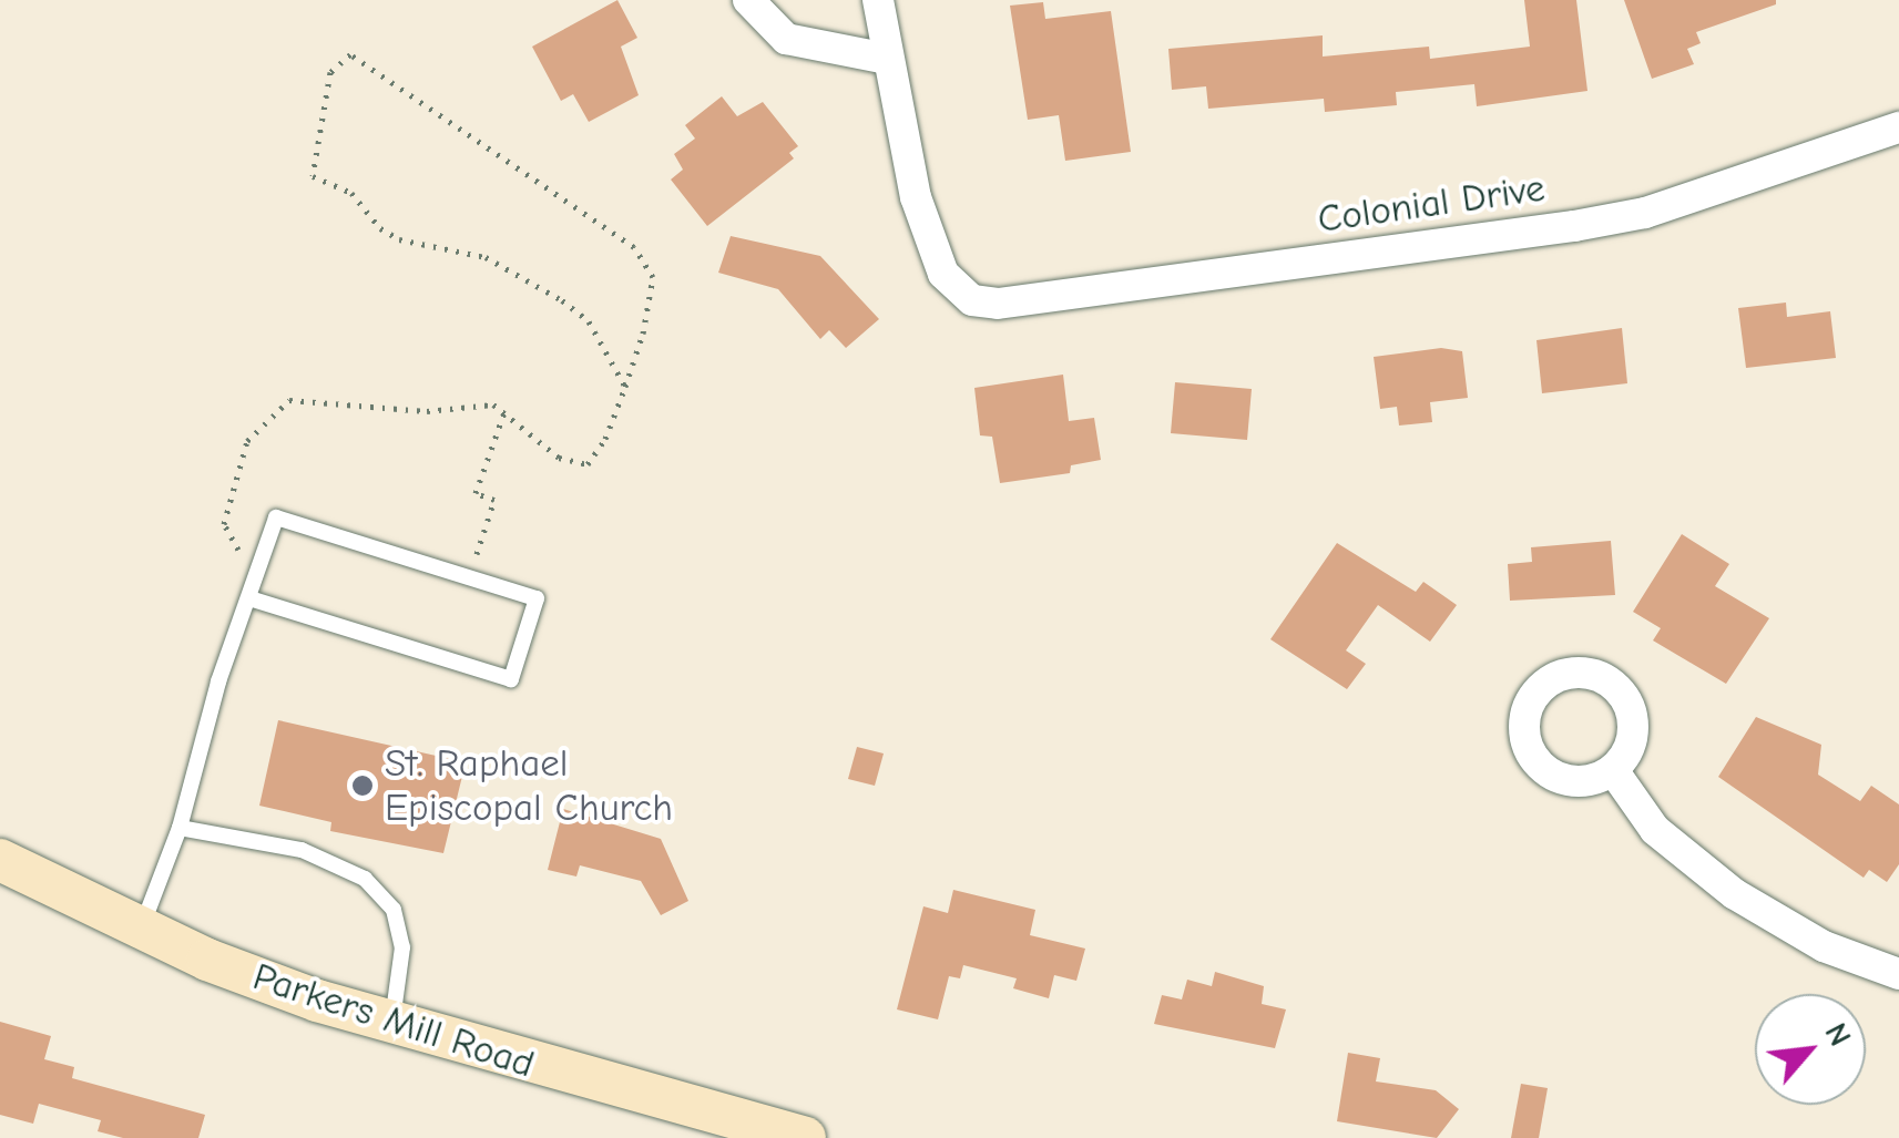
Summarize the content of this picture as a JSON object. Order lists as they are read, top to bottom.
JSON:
{
  "streets": {
    "main road": ["Parkers Mill Road"],
    "street": ["Colonial Drive"]
  },
  "places": ["St. Raphael Episcopal Church"],
  "north": "top right"
}
